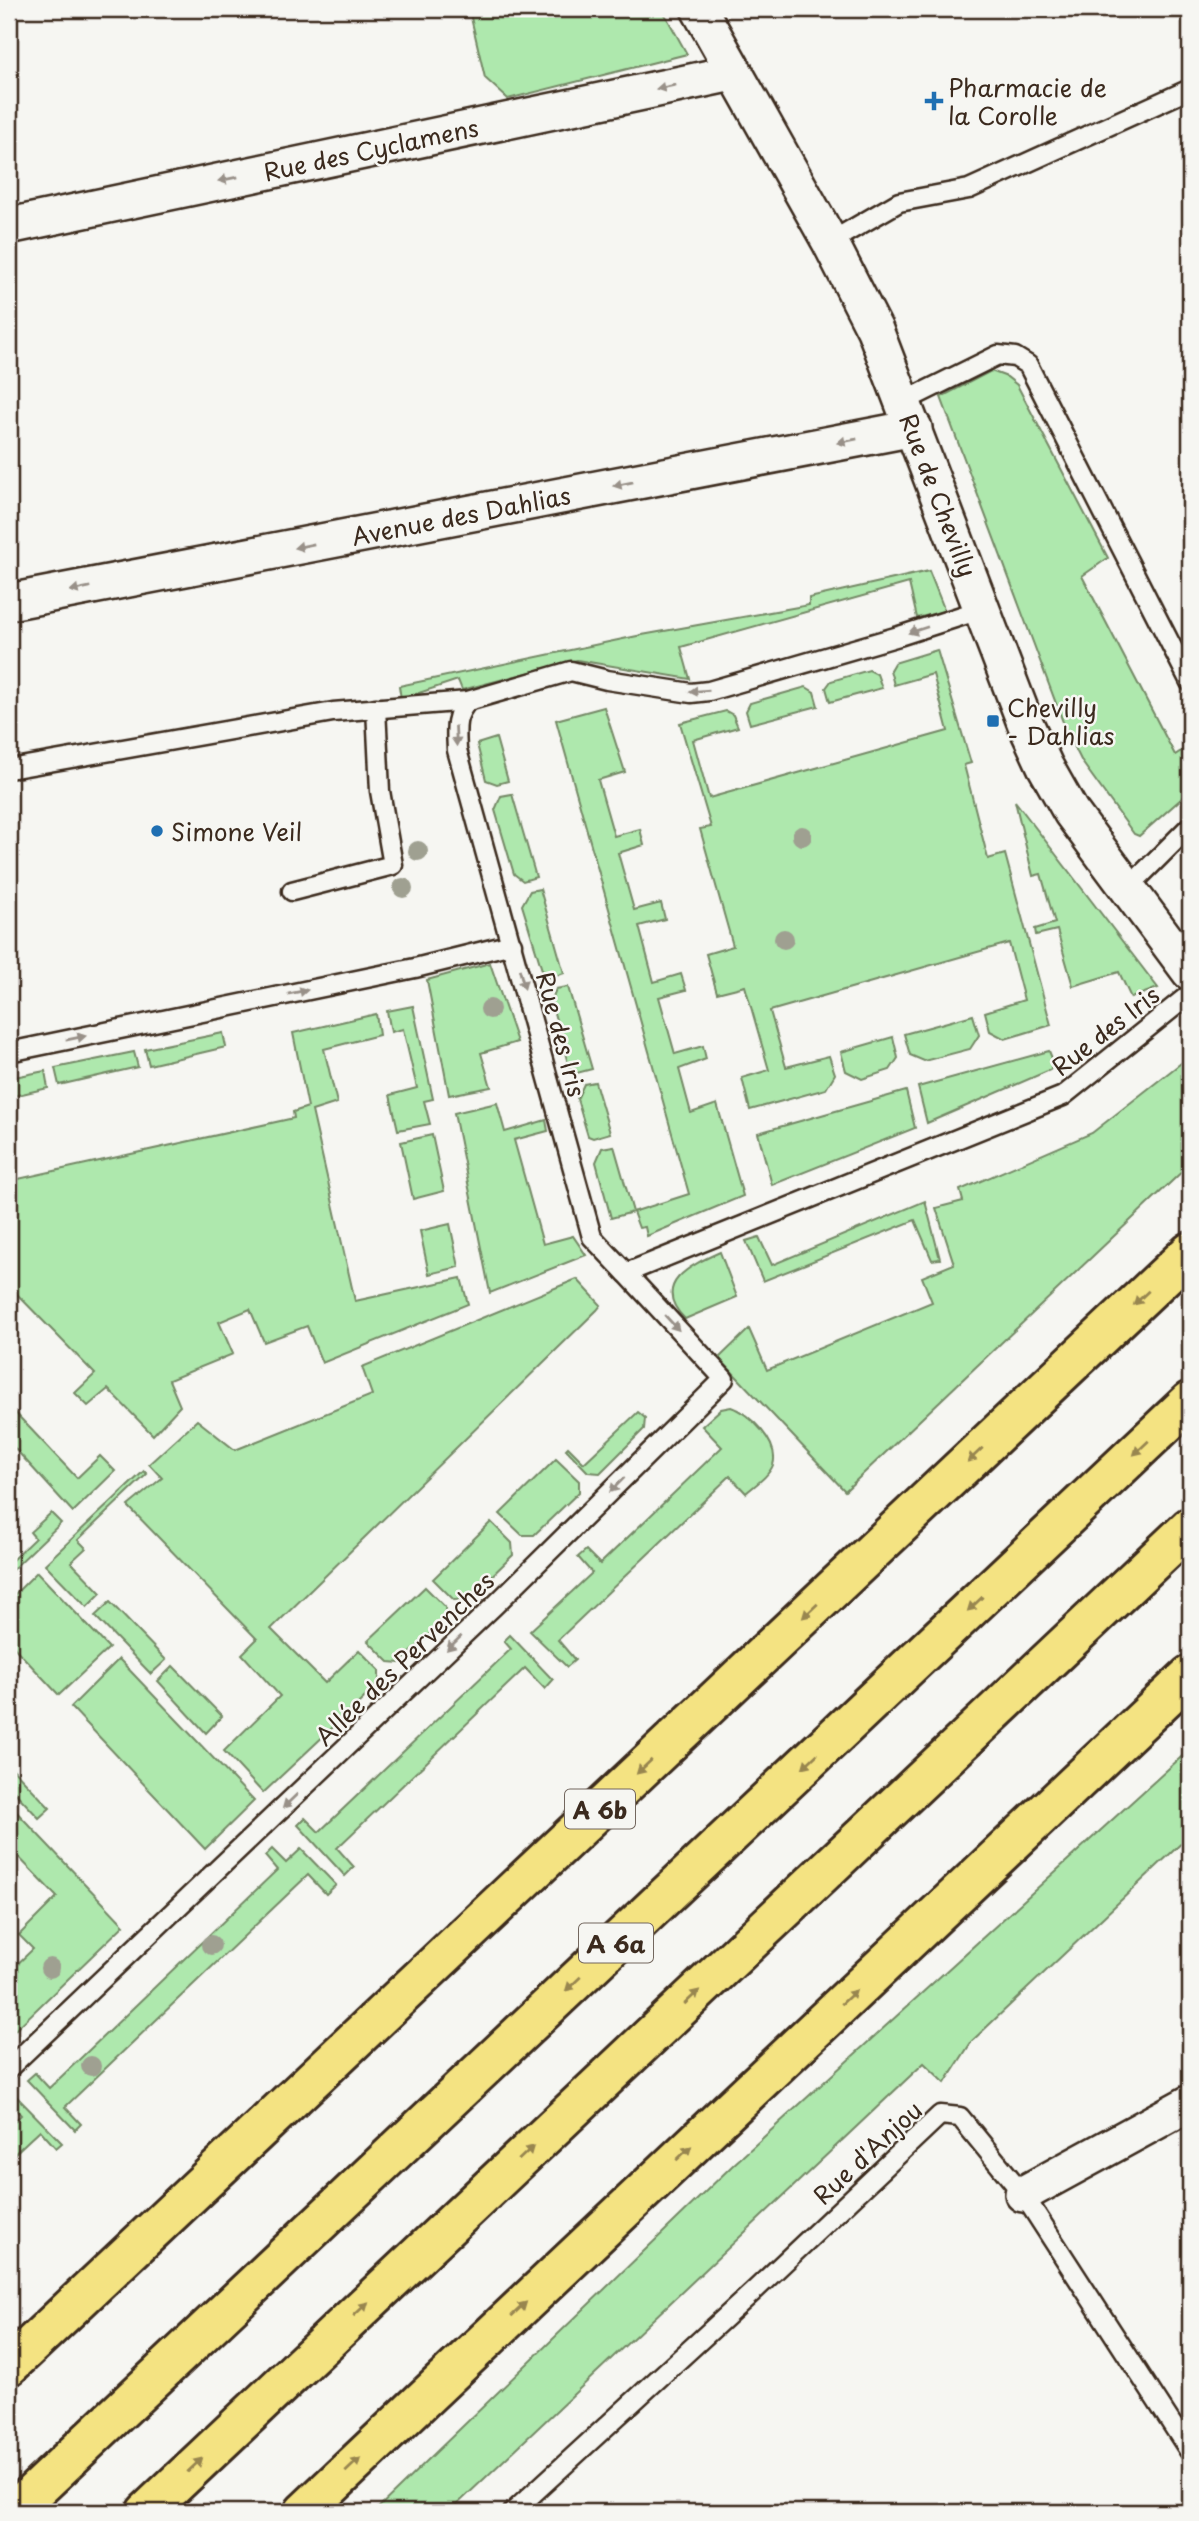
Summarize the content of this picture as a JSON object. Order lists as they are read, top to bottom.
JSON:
{
  "streets": {
    "highway": ["A 6b", "A 6a"],
    "street": ["Rue des Cyclamens", "Rue de Chevilly", "Avenue des Dahlias"],
    "lane": ["Rue des Iris", "Allée des Pervenches", "Rue d'Anjou"]
  },
  "crossings": [
    ["Rue des Cyclamens", "Rue de Chevilly"],
    ["Rue de Chevilly", "Avenue des Dahlias"],
    ["Rue des Iris", "Allée des Pervenches"]
  ],
  "one_way": [
    "Rue des Cyclamens",
    "Avenue des Dahlias",
    "Rue des Iris",
    "Allée des Pervenches"
  ],
  "places": {
    "health": ["Pharmacie de la Corolle"],
    "transit": ["Chevilly - Dahlias"],
    "other": ["Simone Veil"]
  }
}
